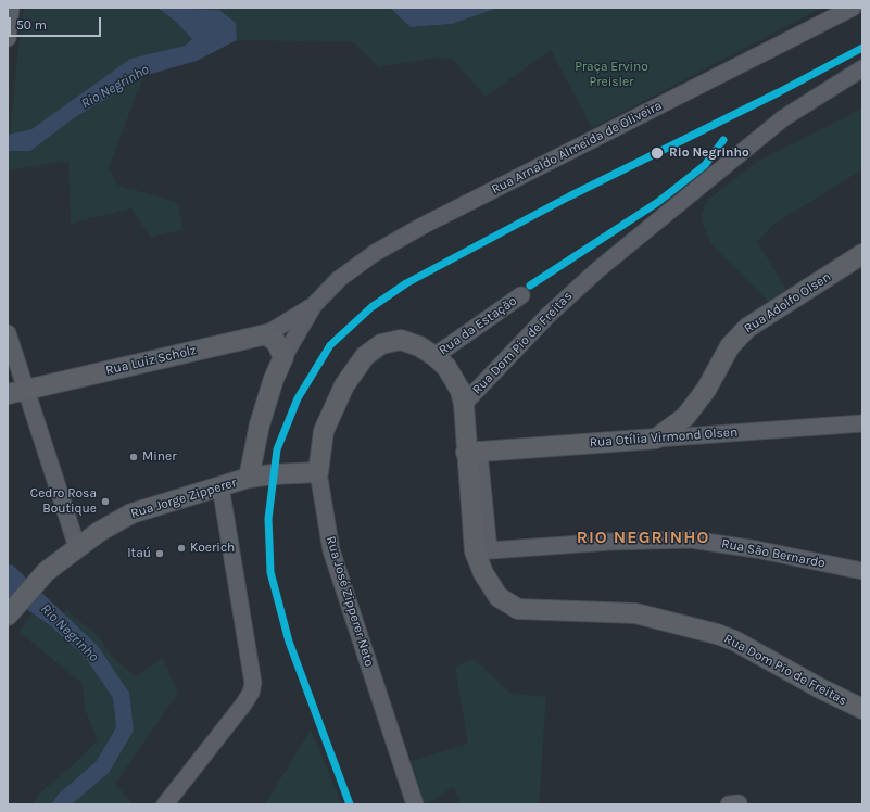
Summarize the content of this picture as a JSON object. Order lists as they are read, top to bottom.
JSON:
{
  "streets": {
    "main road": [
      "Rua Arnaldo Almeida de Oliveira",
      "Rua Adolfo Olsen",
      "Rua Dom Pio de Freitas",
      "Rua Luiz Scholz",
      "Rua Otília Virmond Olsen",
      "Rua Jorge Zipperer",
      "Rua José Zipperer Neto"
    ],
    "street": ["Rua da Estação", "Rua São Bernardo"]
  },
  "crossings": [
    ["Rua Arnaldo Almeida de Oliveira", "Rua Luiz Scholz"],
    ["Rua Arnaldo Almeida de Oliveira", "Rua Jorge Zipperer"],
    ["Rua Adolfo Olsen", "Rua Otília Virmond Olsen"],
    ["Rua da Estação", "Rua José Zipperer Neto"],
    ["Rua Dom Pio de Freitas", "Rua Otília Virmond Olsen"],
    ["Rua Dom Pio de Freitas", "Rua São Bernardo"],
    ["Rua Dom Pio de Freitas", "Rua José Zipperer Neto"],
    ["Rua Jorge Zipperer", "Rua José Zipperer Neto"]
  ],
  "districts": ["RIO NEGRINHO"],
  "water": ["Rio Negrinho"],
  "parks": ["Praça Ervino Preisler"],
  "places": [
    "Rio Negrinho",
    "Miner",
    "Cedro Rosa Boutique",
    "Koerich",
    "Itaú"
  ],
  "scale_bar": "50 m"
}
